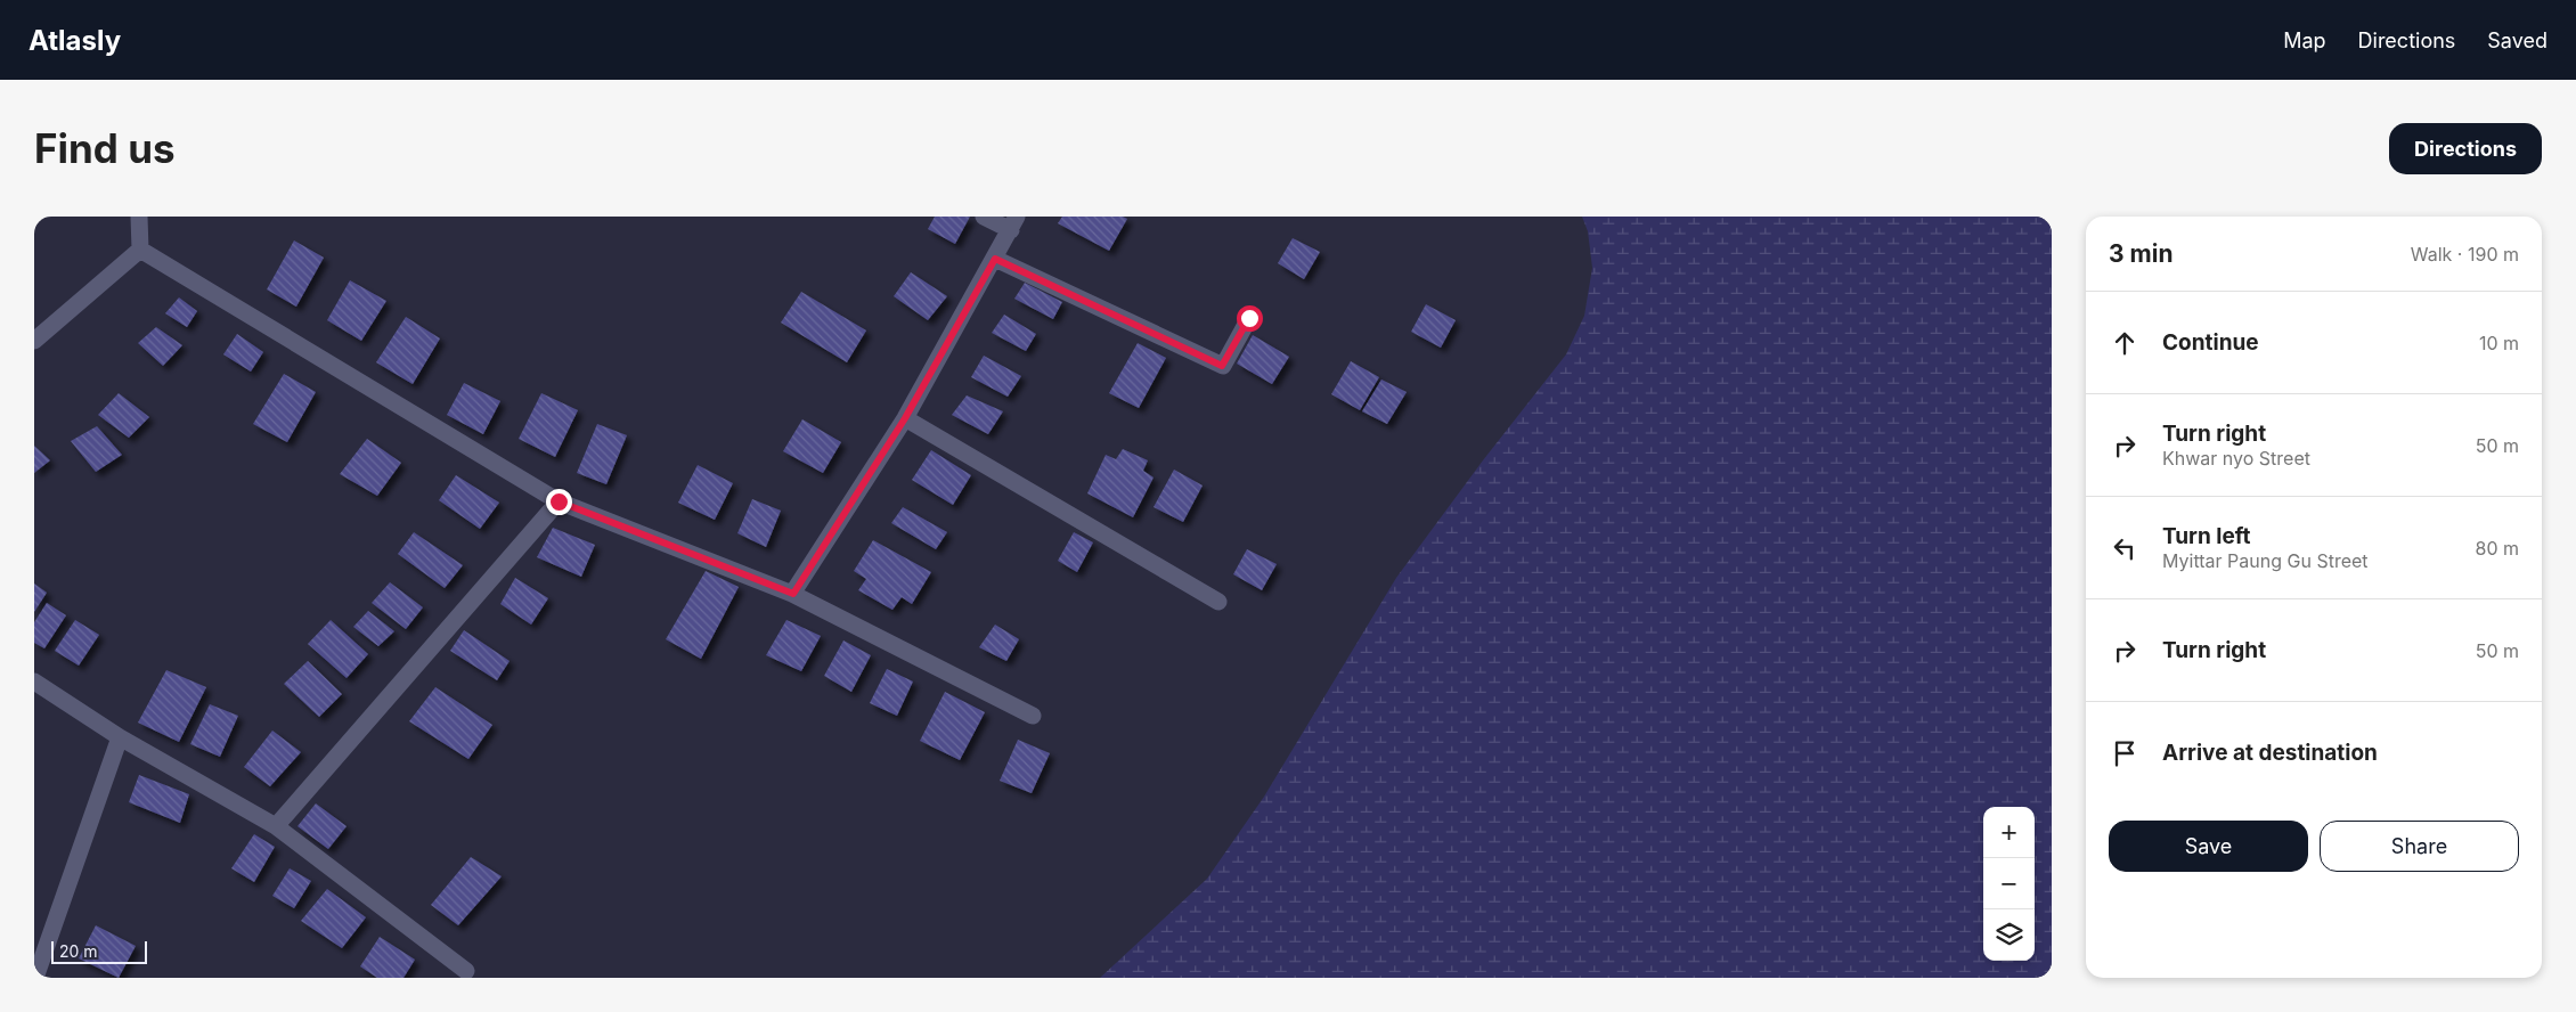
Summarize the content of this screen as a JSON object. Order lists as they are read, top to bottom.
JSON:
{
  "scale_bar": "20 m",
  "page": {
    "header": "Atlasly",
    "nav": ["Map", "Directions", "Saved"],
    "buttons": [
      "Directions",
      ["Save", "Share"]
    ],
    "title": "Find us",
    "heading": ["3 min", "Walk · 190 m"],
    "list": [
      ["Continue", "10 m"],
      ["Turn right", "Khwar nyo Street", "50 m"],
      ["Turn left", "Myittar Paung Gu Street", "80 m"],
      ["Turn right", "50 m"],
      "Arrive at destination"
    ],
    "map_buttons": ["+", "−"],
    "scale": "20 m"
  }
}
